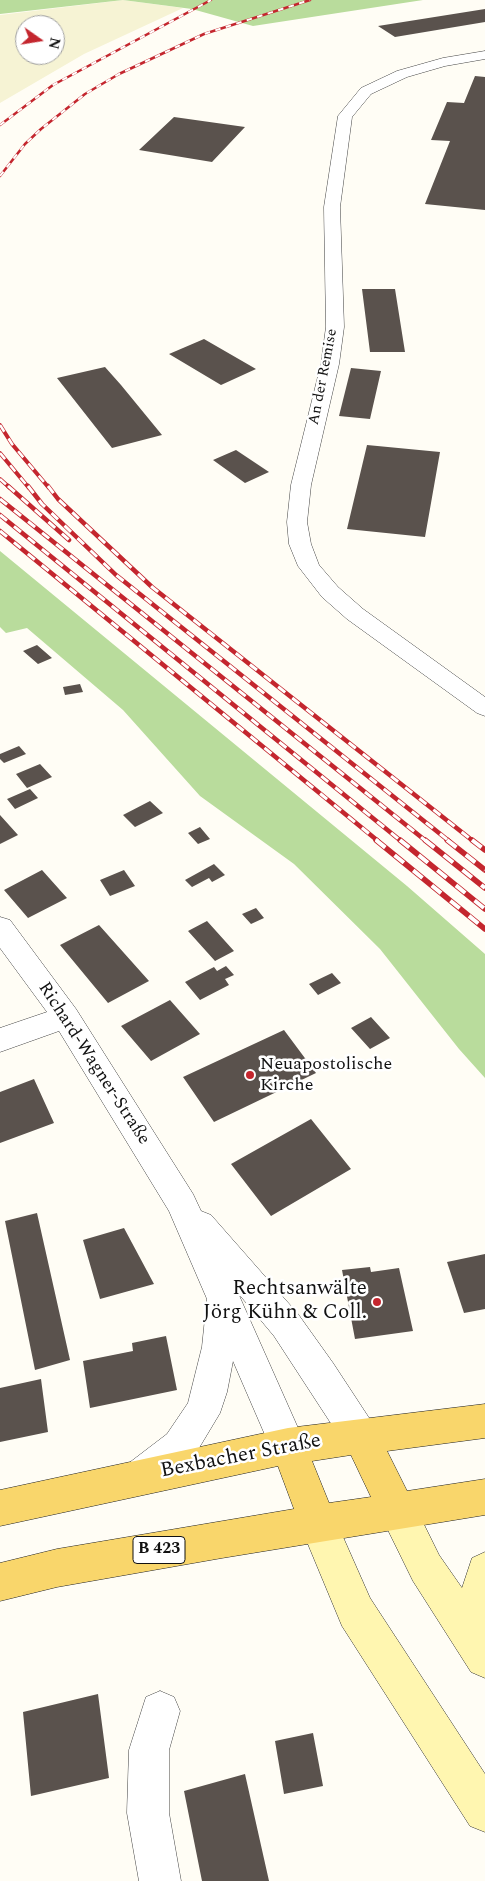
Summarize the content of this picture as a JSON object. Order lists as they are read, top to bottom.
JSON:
{
  "streets": {
    "main road": ["Bexbacher Straße", "B 423"],
    "street": ["An der Remise", "Richard-Wagner-Straße"]
  },
  "crossings": [
    ["Richard-Wagner-Straße", "Bexbacher Straße"]
  ],
  "places": ["Neuapostolische Kirche", "Rechtsanwälte Jörg Kühn & Coll."],
  "north": "right"
}
